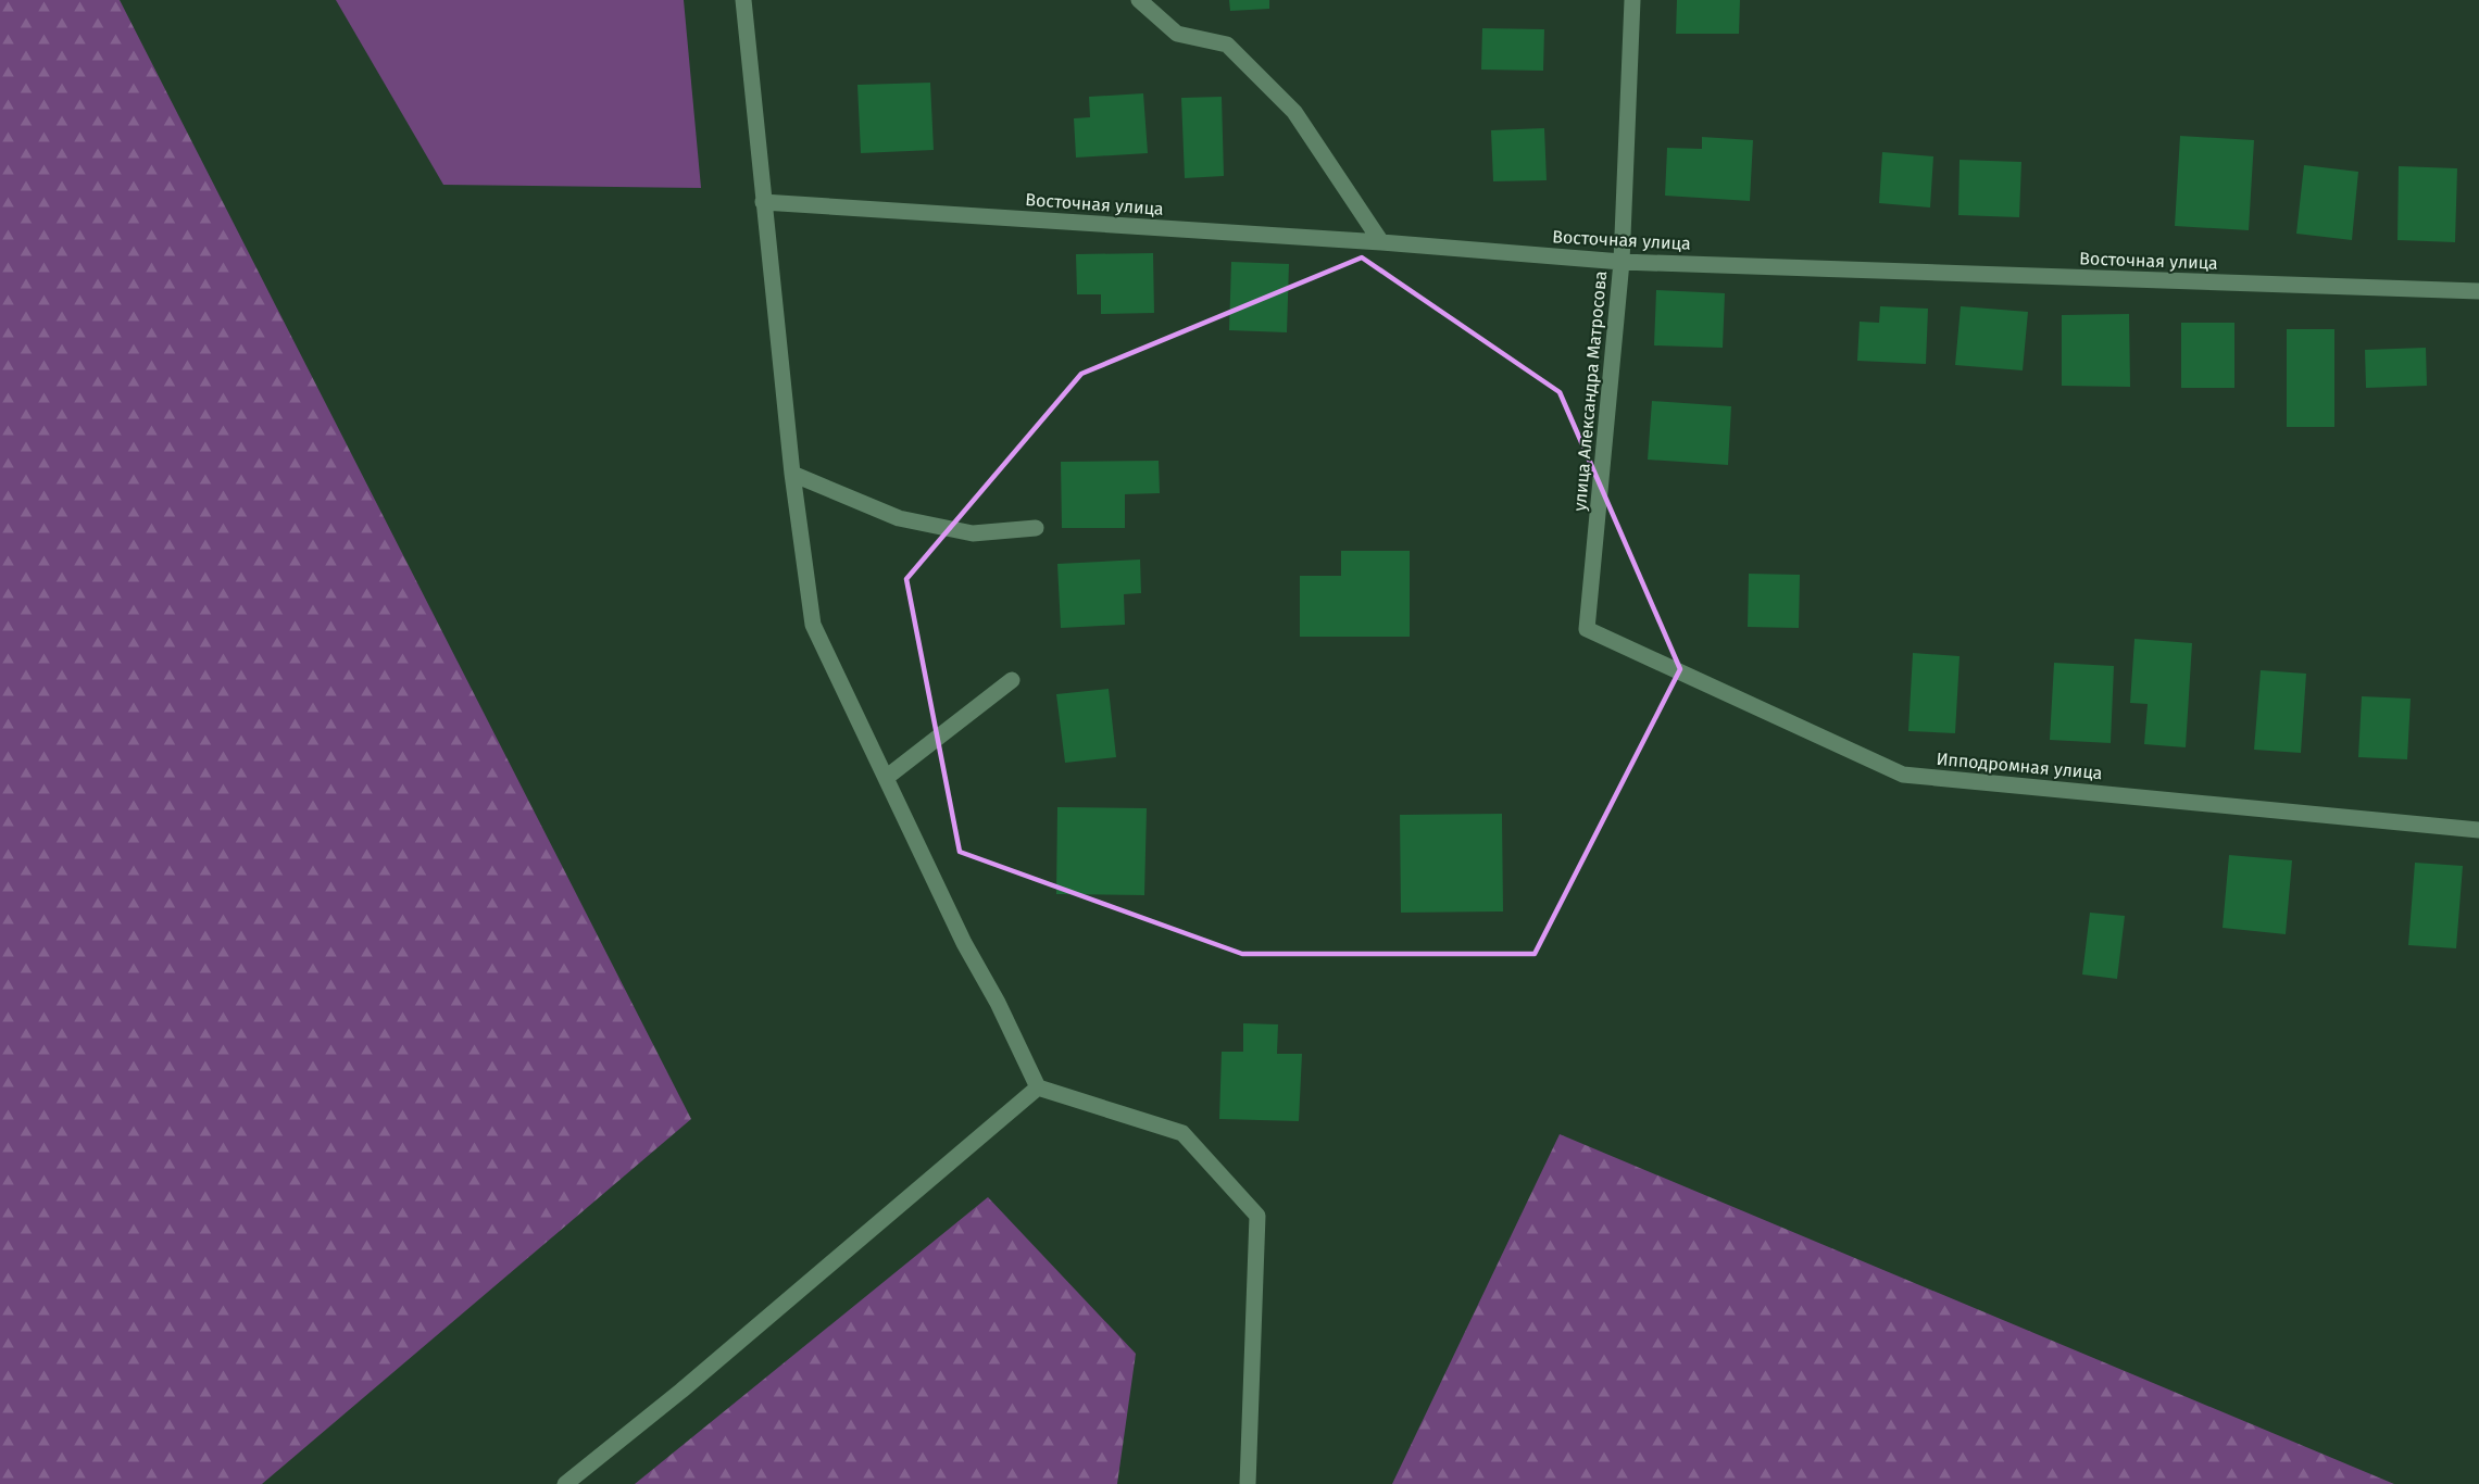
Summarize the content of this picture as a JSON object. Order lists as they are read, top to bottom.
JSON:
{
  "streets": {
    "street": ["Восточная улица", "улица Александра Матросова", "Ипподромная улица"]
  },
  "crossings": [
    ["Восточная улица", "улица Александра Матросова"],
    ["улица Александра Матросова", "Ипподромная улица"]
  ]
}
